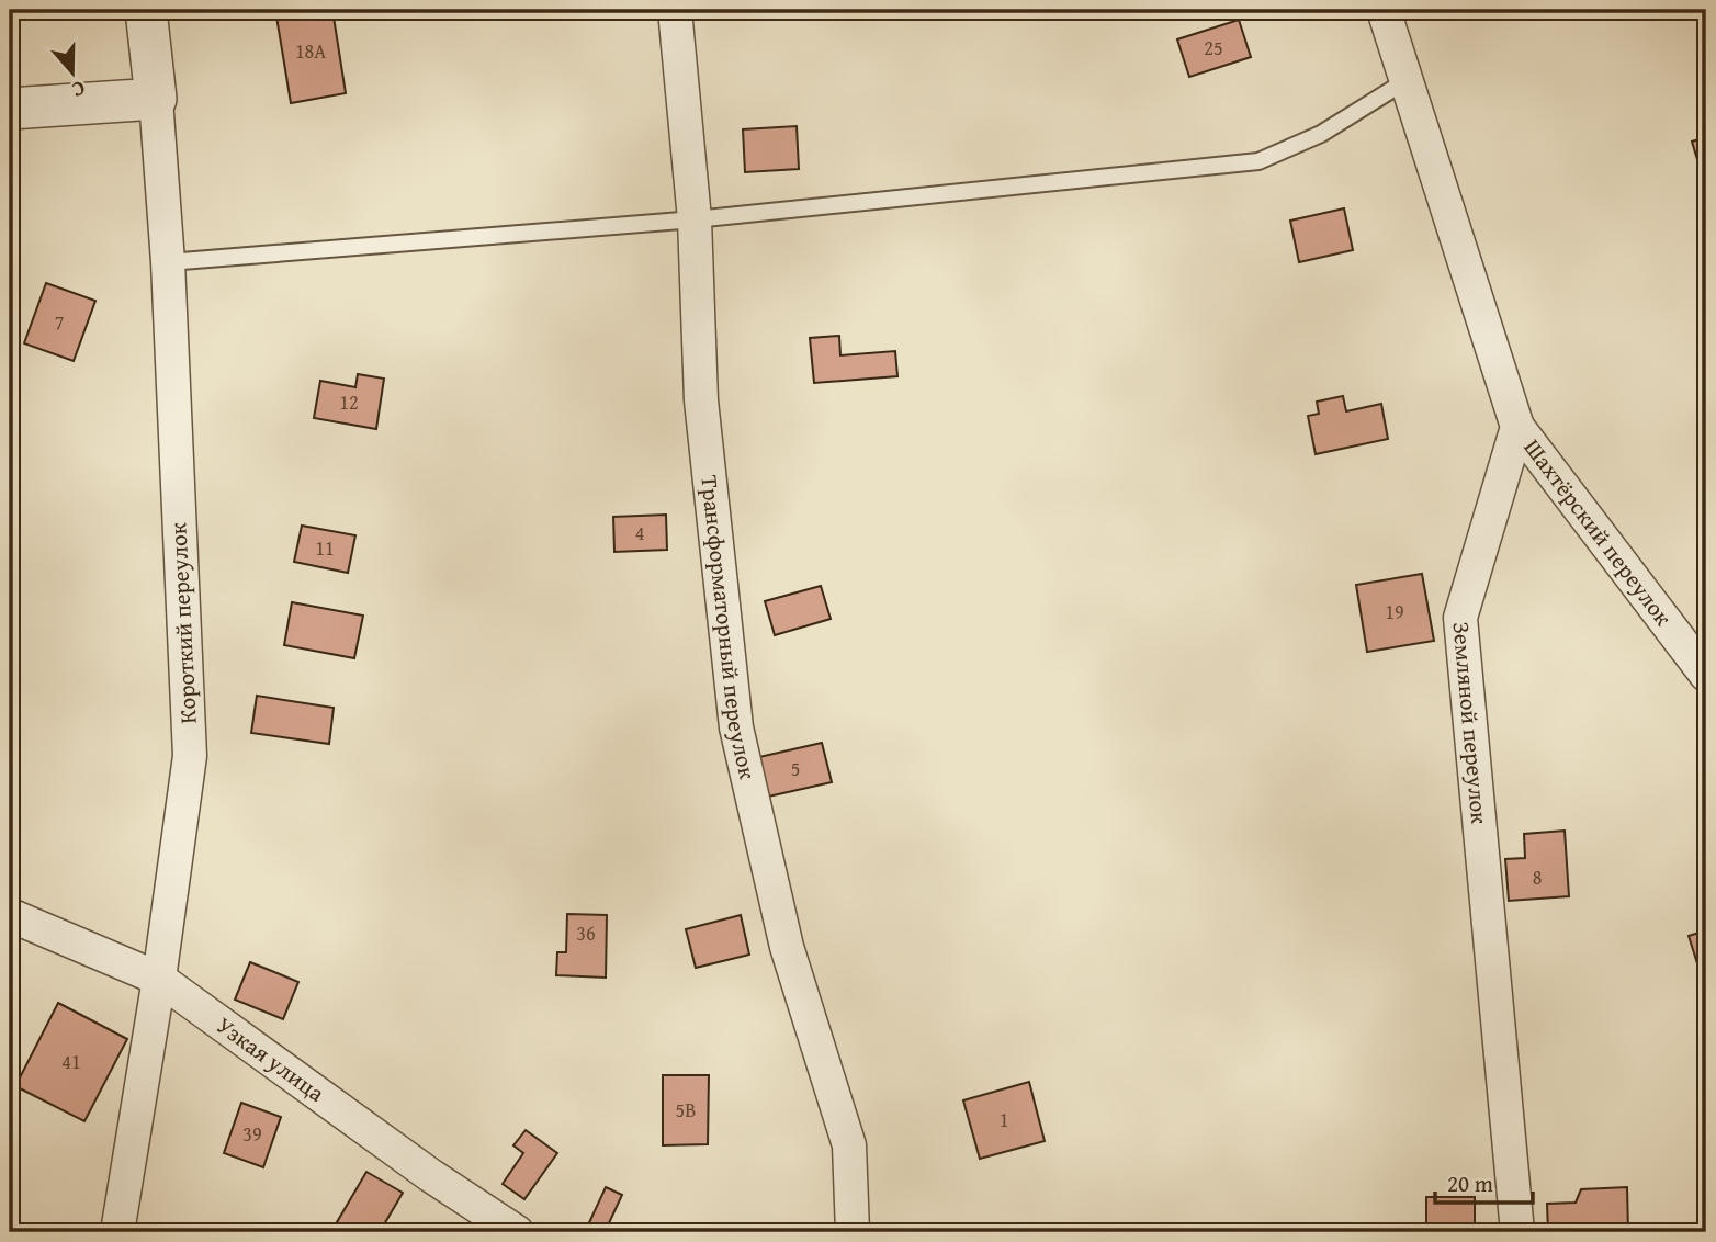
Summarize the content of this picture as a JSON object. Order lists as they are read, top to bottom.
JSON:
{
  "streets": {
    "street": [
      "Шахтёрский переулок",
      "Короткий переулок",
      "Трансформаторный переулок",
      "Земляной переулок",
      "Узкая улица"
    ]
  },
  "crossings": [
    ["Шахтёрский переулок", "Земляной переулок"],
    ["Короткий переулок", "Узкая улица"]
  ],
  "house_numbers": [
    "25",
    "18А",
    "7",
    "12",
    "4",
    "11",
    "19",
    "5",
    "8",
    "36",
    "41",
    "5В",
    "1",
    "39"
  ],
  "scale_bar": "20 m",
  "north": "bottom"
}
